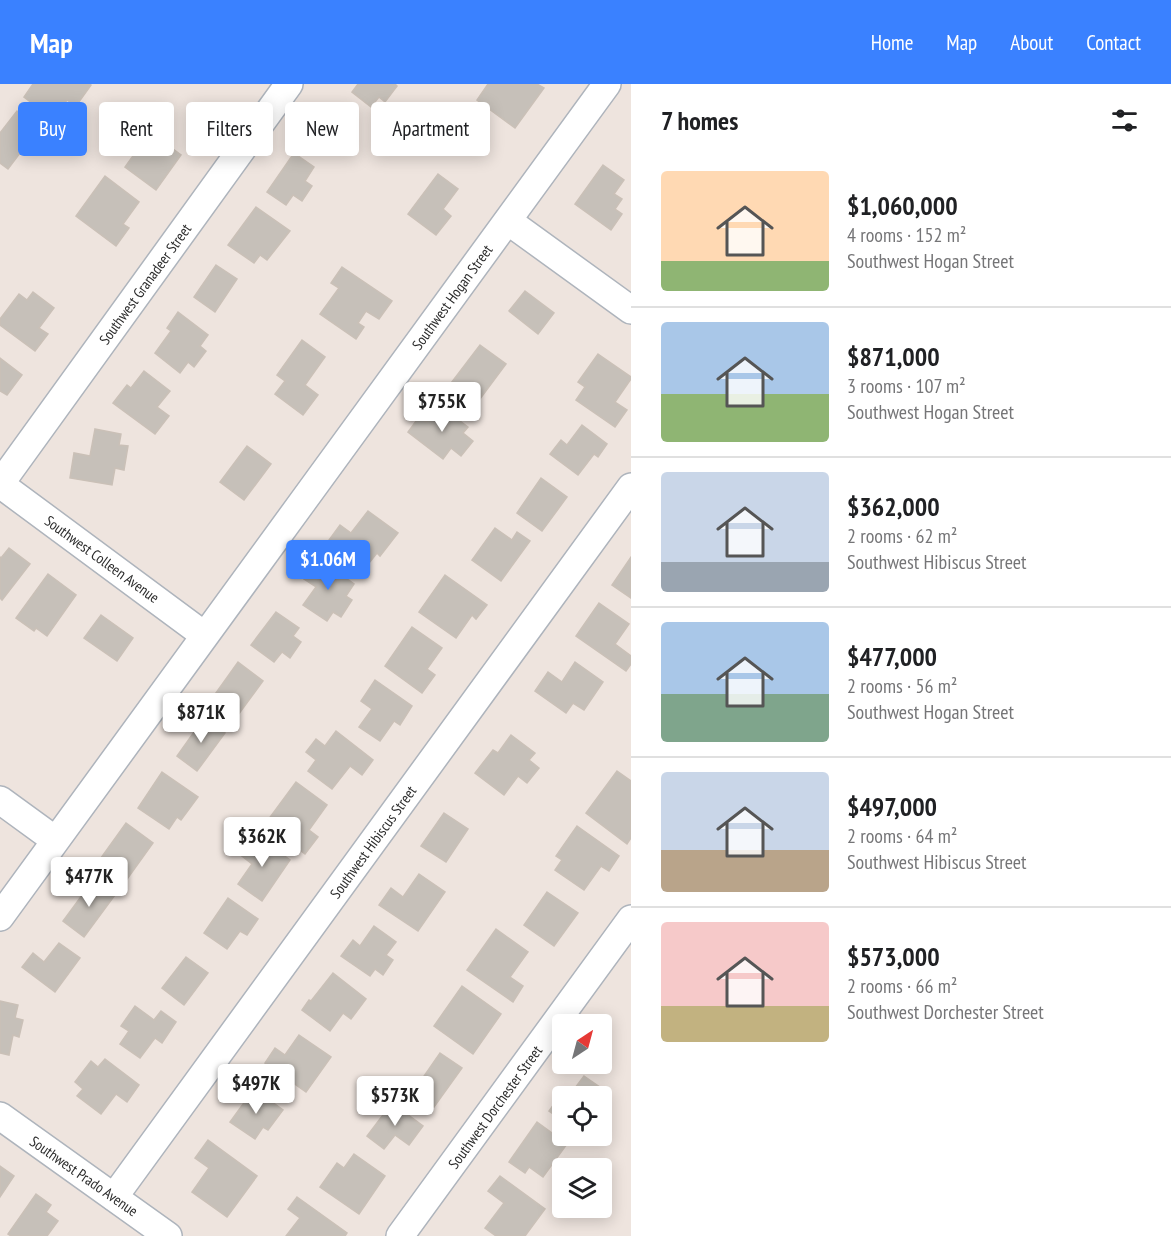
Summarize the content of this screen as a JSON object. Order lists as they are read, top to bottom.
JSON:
{
  "streets": {
    "street": [
      "Southwest Granadeer Street",
      "Southwest Hogan Street",
      "Southwest Colleen Avenue",
      "Southwest Hibiscus Street",
      "Southwest Dorchester Street",
      "Southwest Prado Avenue"
    ]
  },
  "crossings": [
    ["Southwest Granadeer Street", "Southwest Colleen Avenue"],
    ["Southwest Hogan Street", "Southwest Colleen Avenue"],
    ["Southwest Hibiscus Street", "Southwest Prado Avenue"]
  ],
  "north": "top right",
  "page": {
    "header": "Map",
    "nav": [
      "Home",
      "Map",
      "About",
      "Contact"
    ],
    "heading": "7 homes",
    "chip": [
      "Buy",
      "Rent",
      "Filters",
      "New",
      "Apartment"
    ],
    "list": [
      {
        "name": "$1,060,000",
        "note": "4 rooms · 152 m² · Southwest Hogan Street"
      },
      {
        "name": "$871,000",
        "note": "3 rooms · 107 m² · Southwest Hogan Street"
      },
      {
        "name": "$362,000",
        "note": "2 rooms · 62 m² · Southwest Hibiscus Street"
      },
      {
        "name": "$477,000",
        "note": "2 rooms · 56 m² · Southwest Hogan Street"
      },
      {
        "name": "$497,000",
        "note": "2 rooms · 64 m² · Southwest Hibiscus Street"
      },
      {
        "name": "$573,000",
        "note": "2 rooms · 66 m² · Southwest Dorchester Street"
      }
    ],
    "price": [
      "$755K",
      "$1.06M",
      "$871K",
      "$362K",
      "$477K",
      "$497K",
      "$573K"
    ]
  }
}
